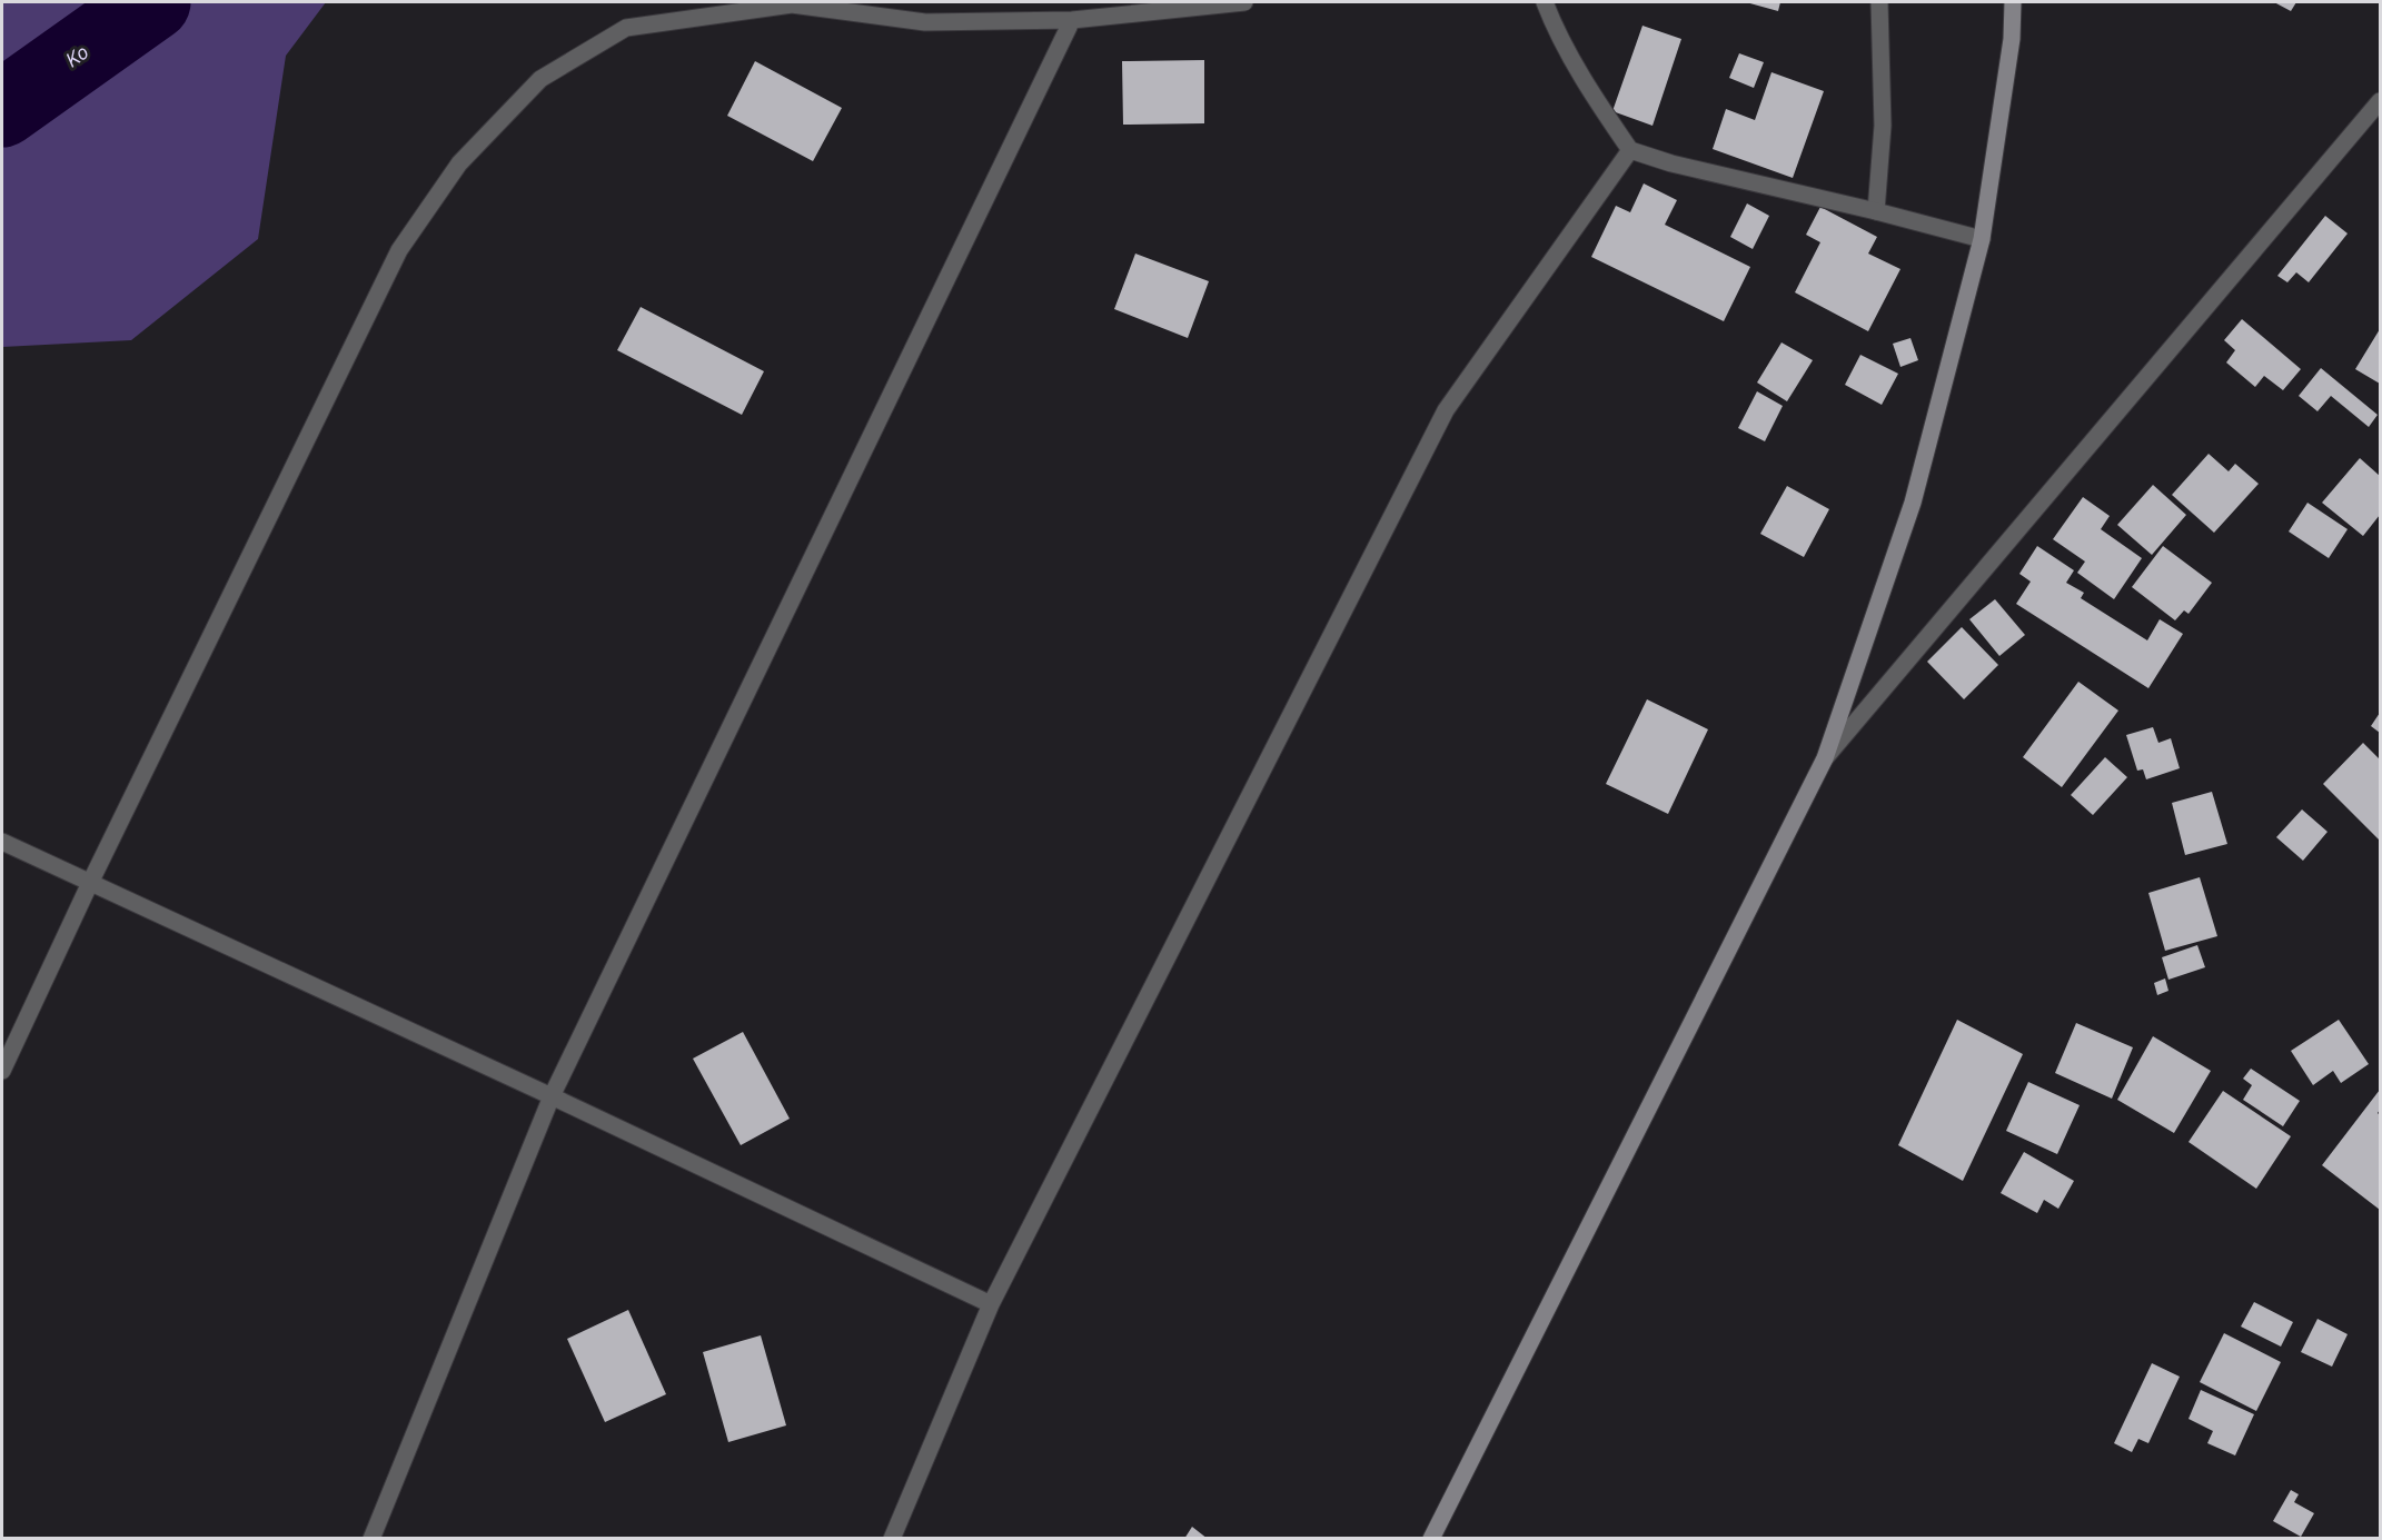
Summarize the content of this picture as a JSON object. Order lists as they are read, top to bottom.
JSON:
{
  "water": ["Ko"]
}
